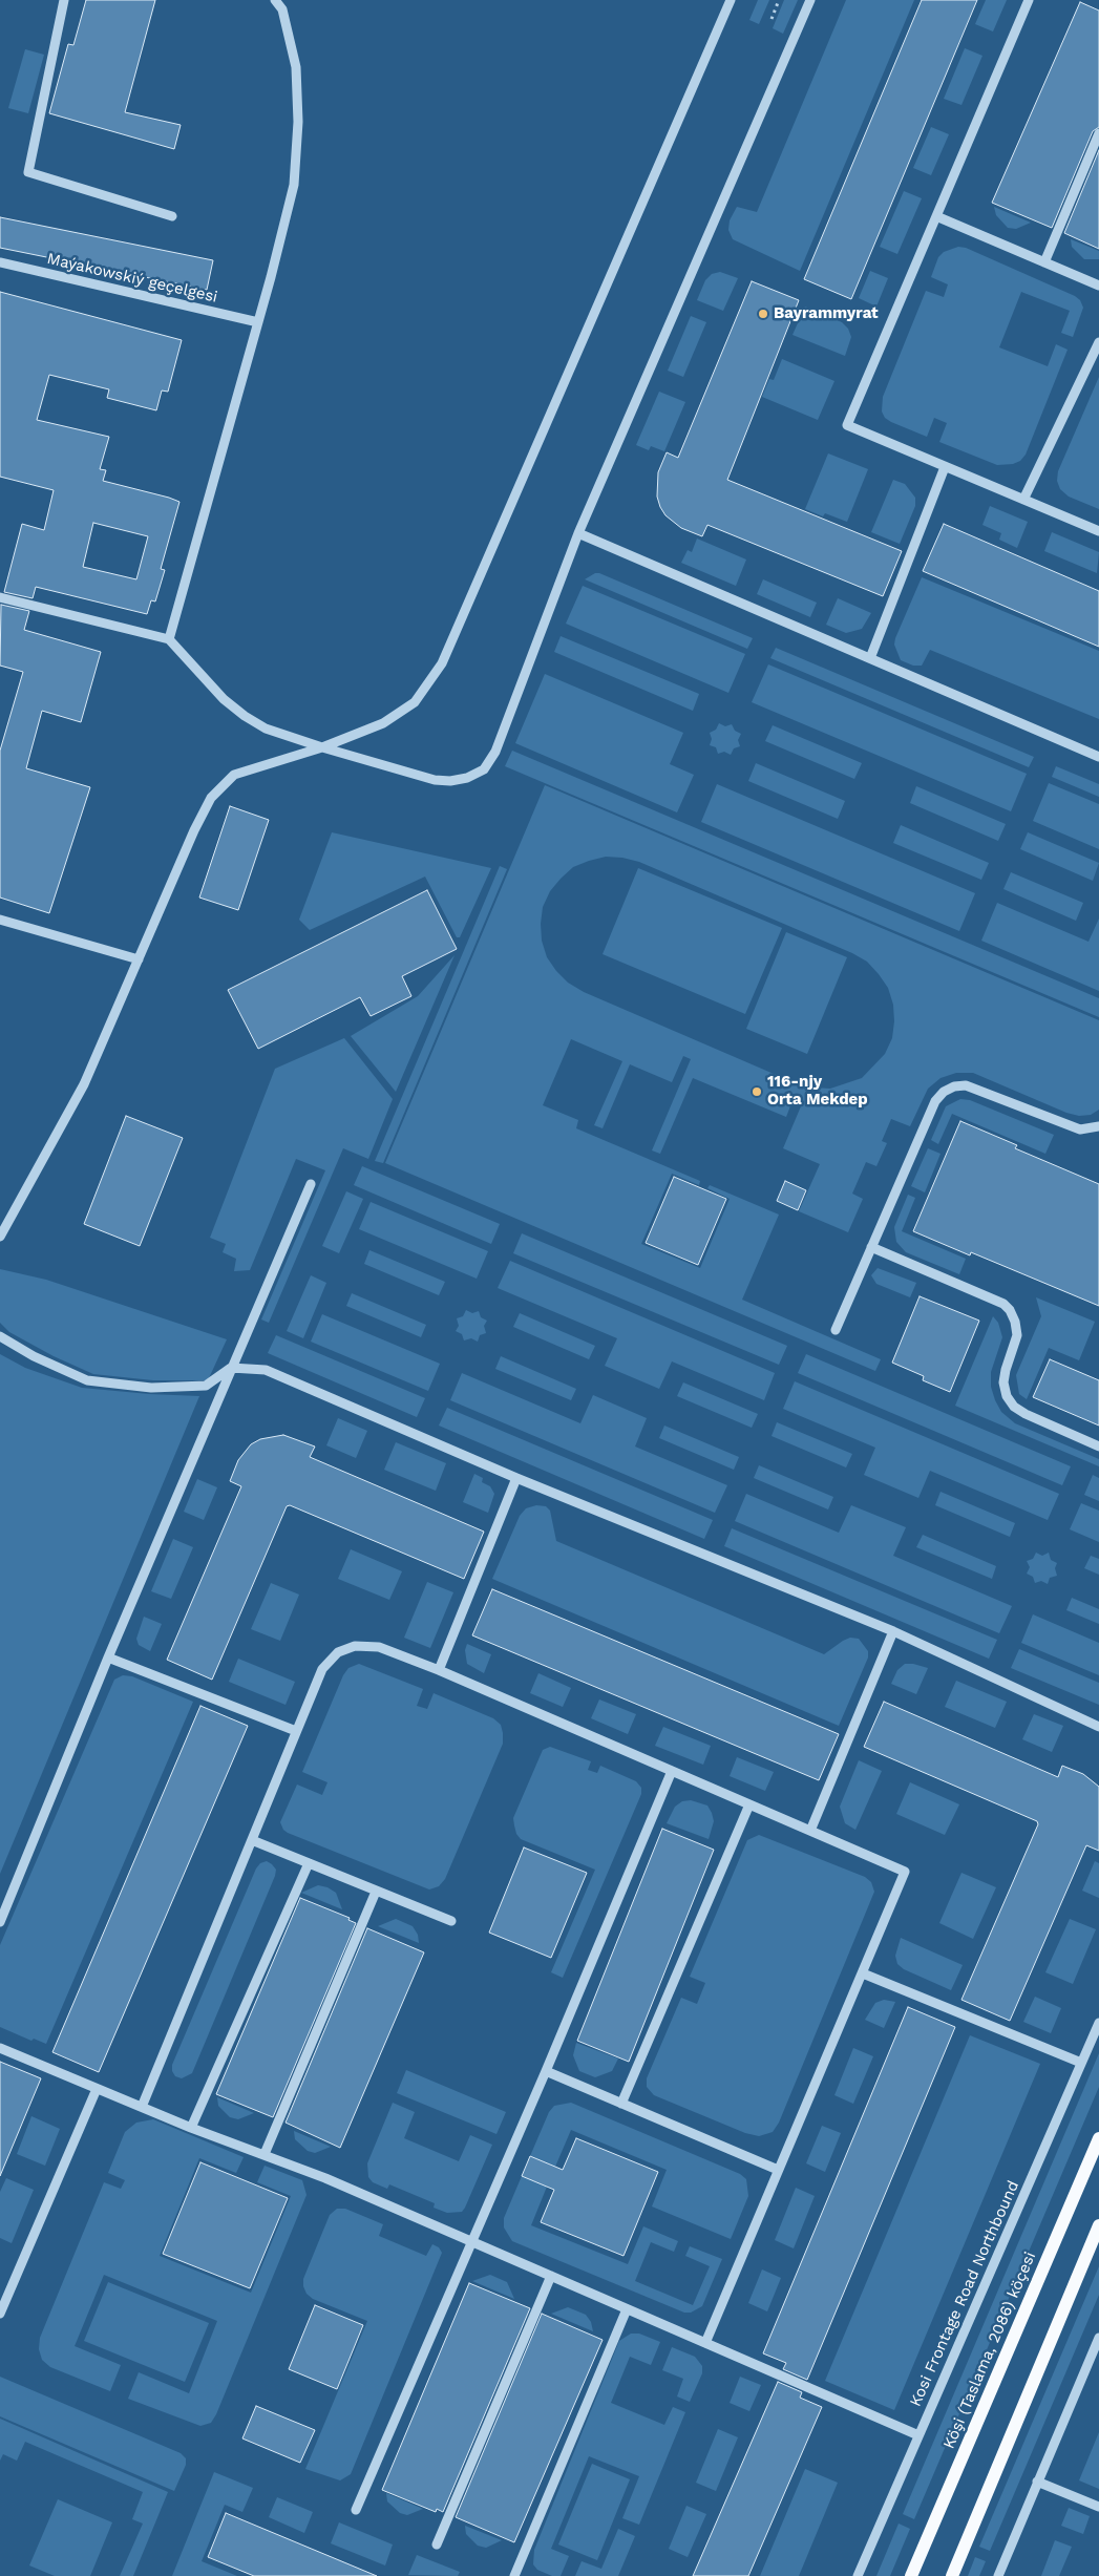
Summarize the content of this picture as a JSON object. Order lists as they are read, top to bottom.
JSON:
{
  "streets": {
    "main road": ["Köşi (Taslama, 2086) köçesi"],
    "street": ["Maýakowskiý geçelgesi", "Kosi Frontage Road Northbound"]
  },
  "places": ["Bayrammyrat", "116-njy Orta Mekdep"]
}
